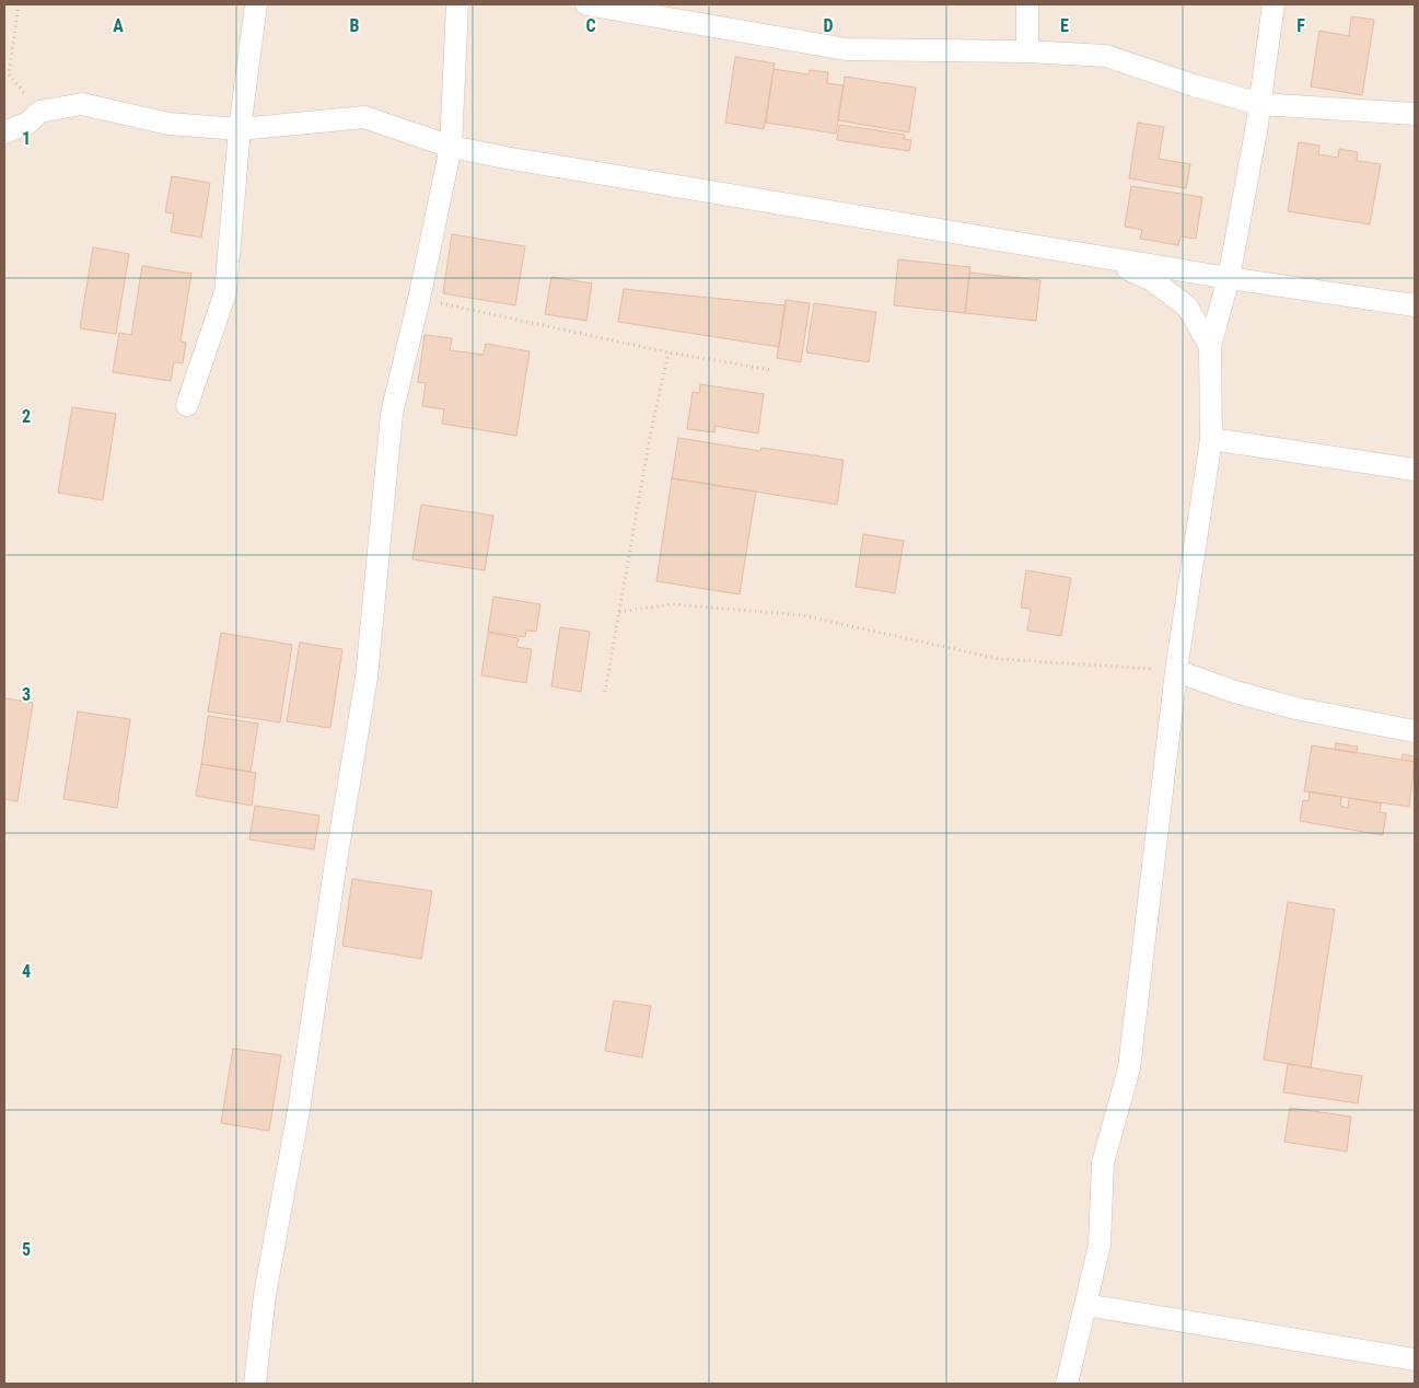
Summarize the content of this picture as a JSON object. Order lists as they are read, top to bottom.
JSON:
{
  "grid": {
    "columns": [
      "A",
      "B",
      "C",
      "D",
      "E",
      "F"
    ],
    "rows": [
      "1",
      "2",
      "3",
      "4",
      "5"
    ]
  }
}
